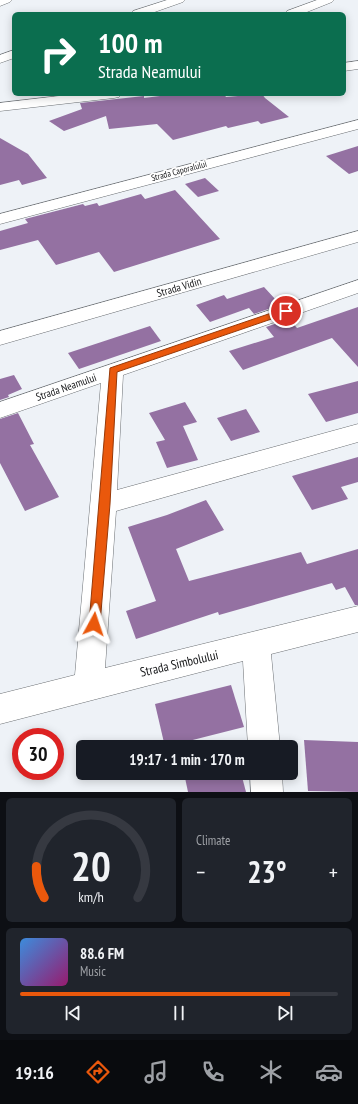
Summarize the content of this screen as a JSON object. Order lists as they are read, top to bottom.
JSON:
{
  "streets": {
    "street": [
      "Strada Caporalului",
      "Strada Vidin",
      "Strada Neamului",
      "Strada Simbolului"
    ]
  },
  "page": {
    "turn": ["100 m", "Strada Neamului"],
    "limit": "30",
    "trip": "19:17 · 1 min · 170 m",
    "tile": "Climate",
    "heat": ["−", "23°", "+"],
    "song": ["88.6 FM", "Music"],
    "tabs": "19:16",
    "gauge": ["20", "km/h"]
  }
}
